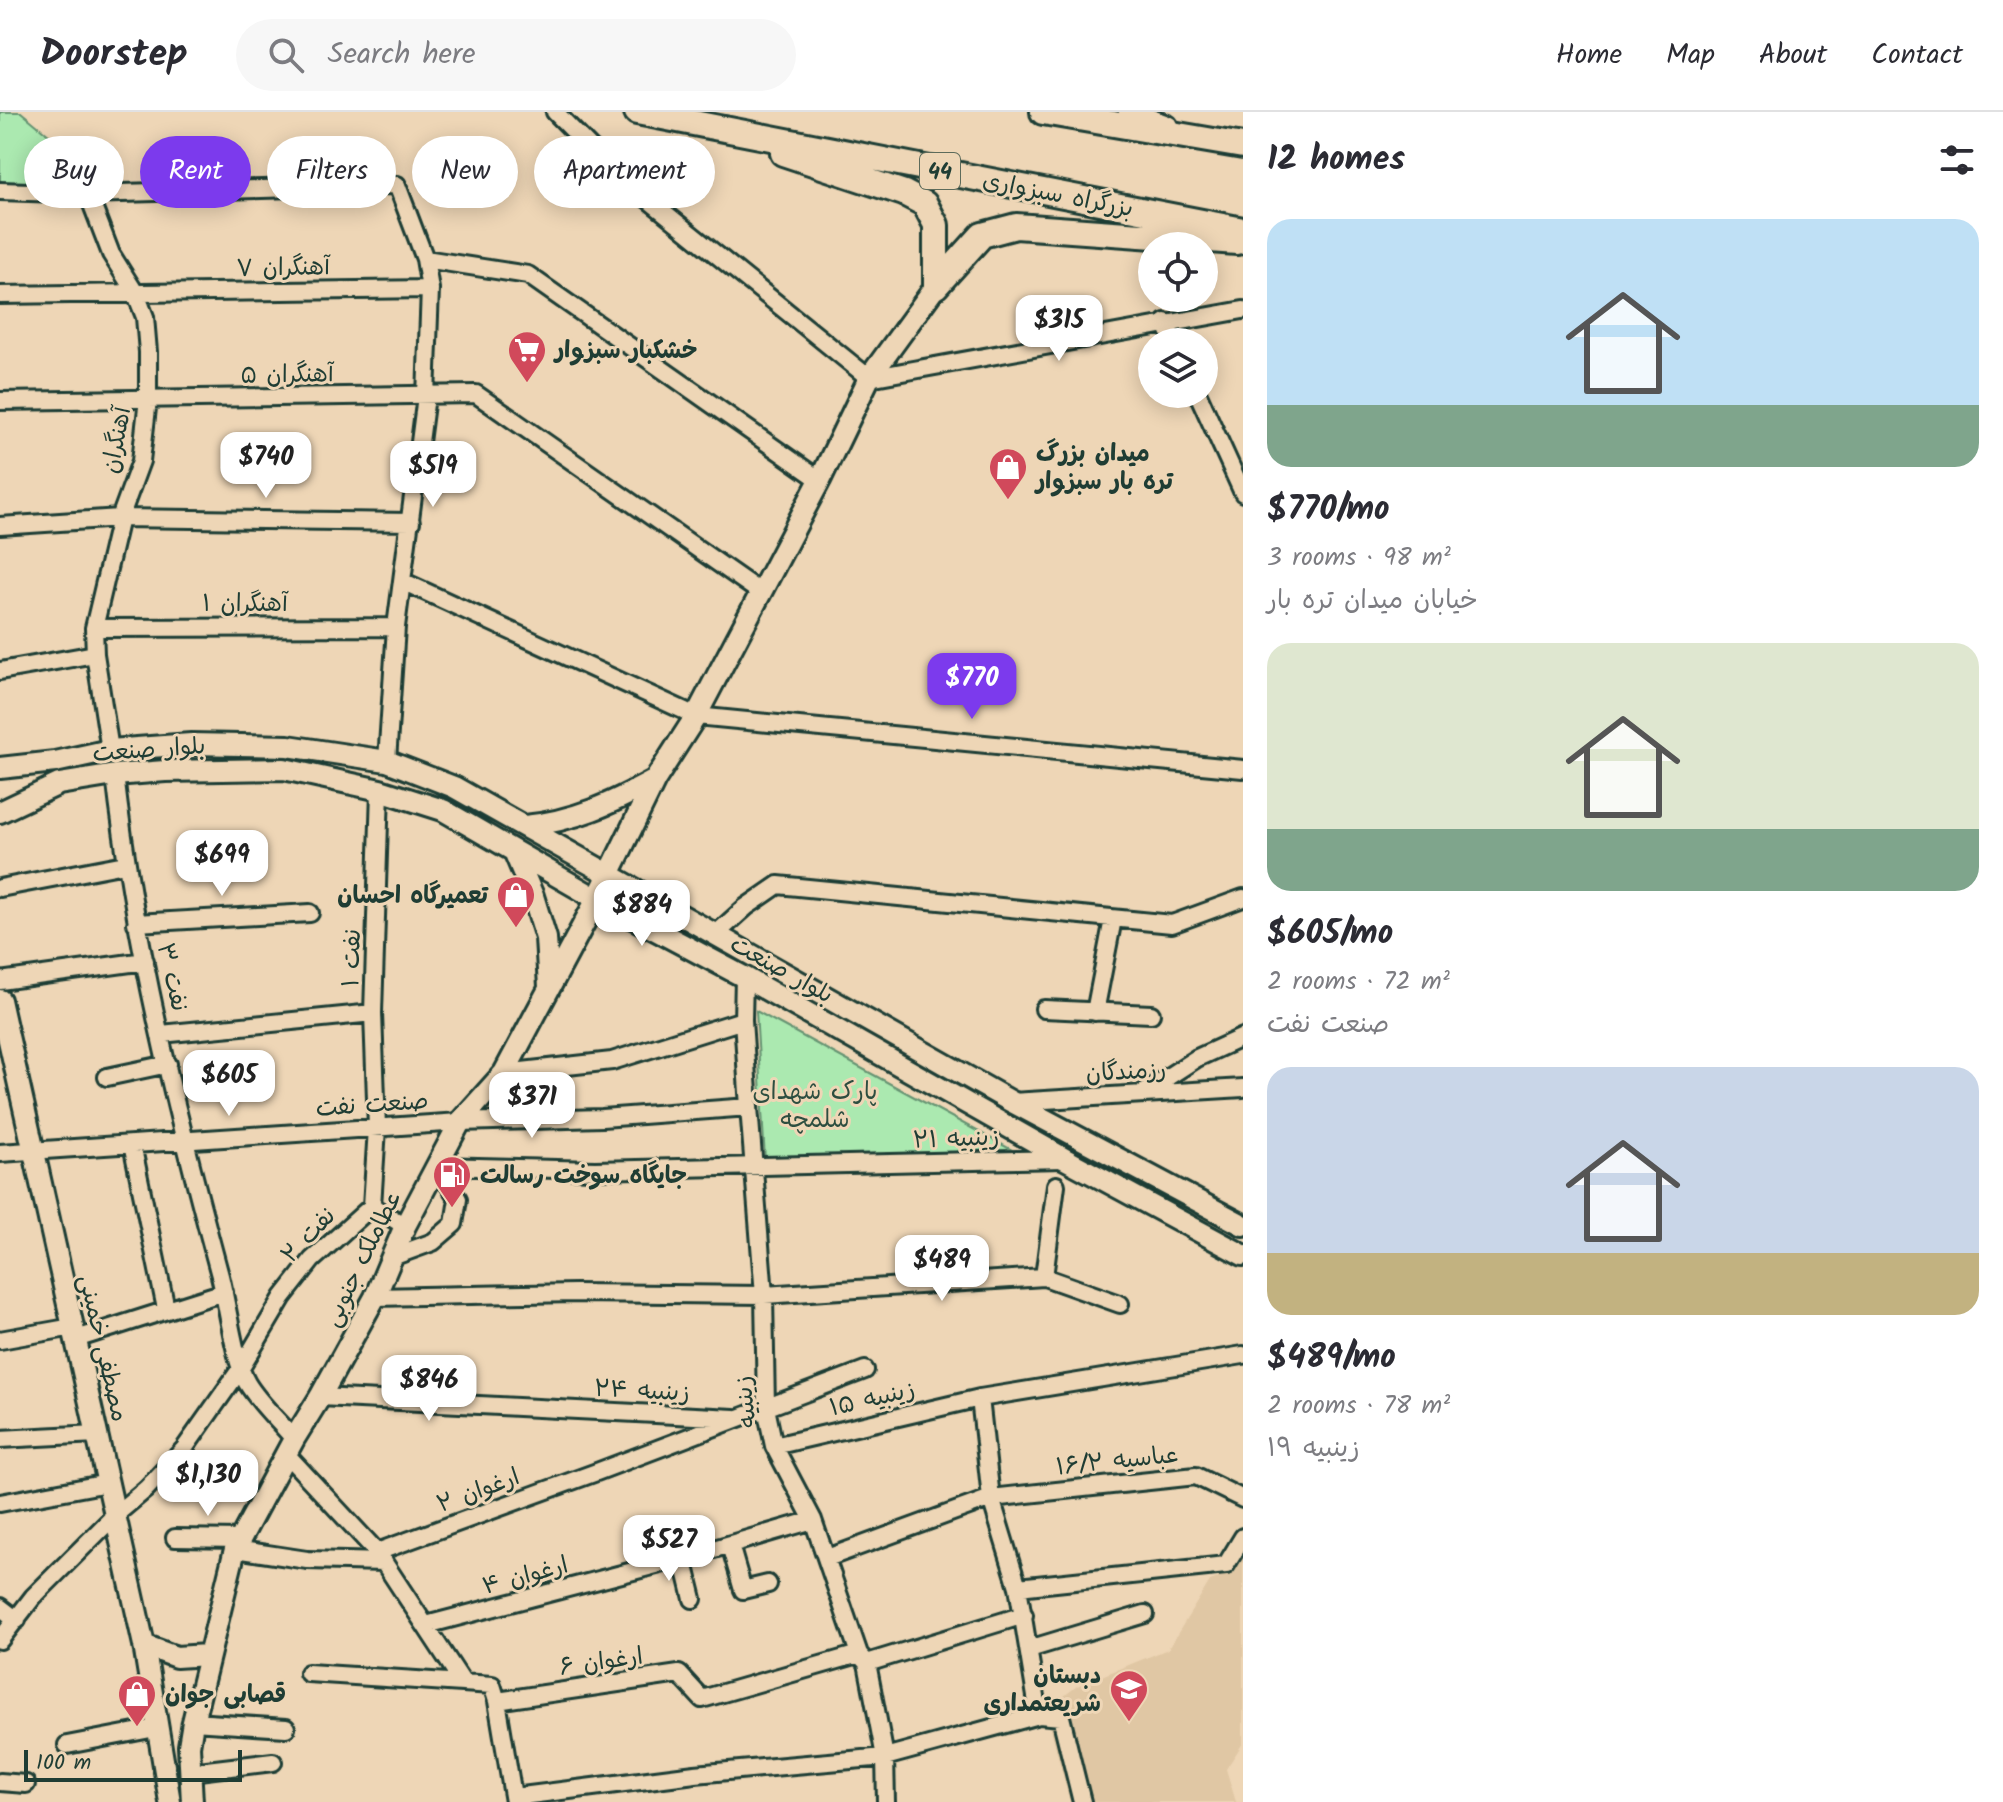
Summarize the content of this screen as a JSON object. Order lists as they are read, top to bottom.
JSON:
{
  "streets": {
    "highway": ["44", "بزرگراه سبزواری"],
    "main road": ["بلوار صنعت", "عطاملک جنوبی", "مصطفی خمینی"],
    "street": [
      "آهنگران ۷",
      "آهنگران ۵",
      "آهنگران",
      "آهنگران ۱",
      "نفت ۱",
      "نفت ۳",
      "رزمندگان",
      "صنعت نفت",
      "زینبیه ۲۱",
      "نفت ۲",
      "زینبیه ۲۴",
      "زینبیه ۱۵",
      "زینبیه",
      "عباسیه ۱۶/۲",
      "ارغوان ۲",
      "ارغوان ۴",
      "ارغوان ۶"
    ]
  },
  "crossings": [
    ["آهنگران ۷", "آهنگران"],
    ["آهنگران ۵", "آهنگران"],
    ["آهنگران ۵", "عطاملک جنوبی"],
    ["آهنگران", "آهنگران ۱"],
    ["آهنگران", "بلوار صنعت"],
    ["بلوار صنعت", "نفت ۱"],
    ["بلوار صنعت", "نفت ۳"],
    ["بلوار صنعت", "رزمندگان"],
    ["بلوار صنعت", "زینبیه ۲۱"],
    ["بلوار صنعت", "عطاملک جنوبی"],
    ["بلوار صنعت", "زینبیه"],
    ["نفت ۱", "صنعت نفت"],
    ["نفت ۱", "نفت ۲"],
    ["نفت ۳", "صنعت نفت"],
    ["نفت ۳", "نفت ۲"],
    ["صنعت نفت", "نفت ۲"],
    ["صنعت نفت", "عطاملک جنوبی"],
    ["صنعت نفت", "مصطفی خمینی"],
    ["صنعت نفت", "زینبیه"],
    ["زینبیه ۲۱", "عطاملک جنوبی"],
    ["زینبیه ۲۱", "زینبیه"],
    ["نفت ۲", "مصطفی خمینی"],
    ["عطاملک جنوبی", "زینبیه ۲۴"],
    ["زینبیه ۲۴", "ارغوان ۲"],
    ["زینبیه ۱۵", "زینبیه"],
    ["زینبیه", "عباسیه ۱۶/۲"],
    ["زینبیه", "ارغوان ۲"],
    ["زینبیه", "ارغوان ۴"],
    ["زینبیه", "ارغوان ۶"]
  ],
  "parks": ["پارک شهدای شلمچه"],
  "places": {
    "supermarket": ["خشکبار سبزوار"],
    "shop": ["میدان بزرگ تره بار سبزوار", "تعمیرگاه احسان", "قصابی جوان"],
    "fuel station": ["جایگاه سوخت رسالت"],
    "school or university": ["دبستان شریعتمداری"]
  },
  "scale_bar": "100 m",
  "page": {
    "header": "Doorstep",
    "search": "Search here",
    "nav": [
      "Home",
      "Map",
      "About",
      "Contact"
    ],
    "heading": "12 homes",
    "chip": [
      "Buy",
      "Rent",
      "Filters",
      "New",
      "Apartment"
    ],
    "list": [
      {
        "name": "$770/mo",
        "note": "3 rooms · 98 m² · خیابان میدان تره بار"
      },
      {
        "name": "$605/mo",
        "note": "2 rooms · 72 m² · صنعت نفت"
      },
      {
        "name": "$489/mo",
        "note": "2 rooms · 78 m² · زینبیه ۱۹"
      }
    ],
    "price": [
      "$315",
      "$740",
      "$519",
      "$770",
      "$699",
      "$884",
      "$605",
      "$371",
      "$489",
      "$846",
      "$1,130",
      "$527"
    ],
    "scale": "100 m"
  }
}
